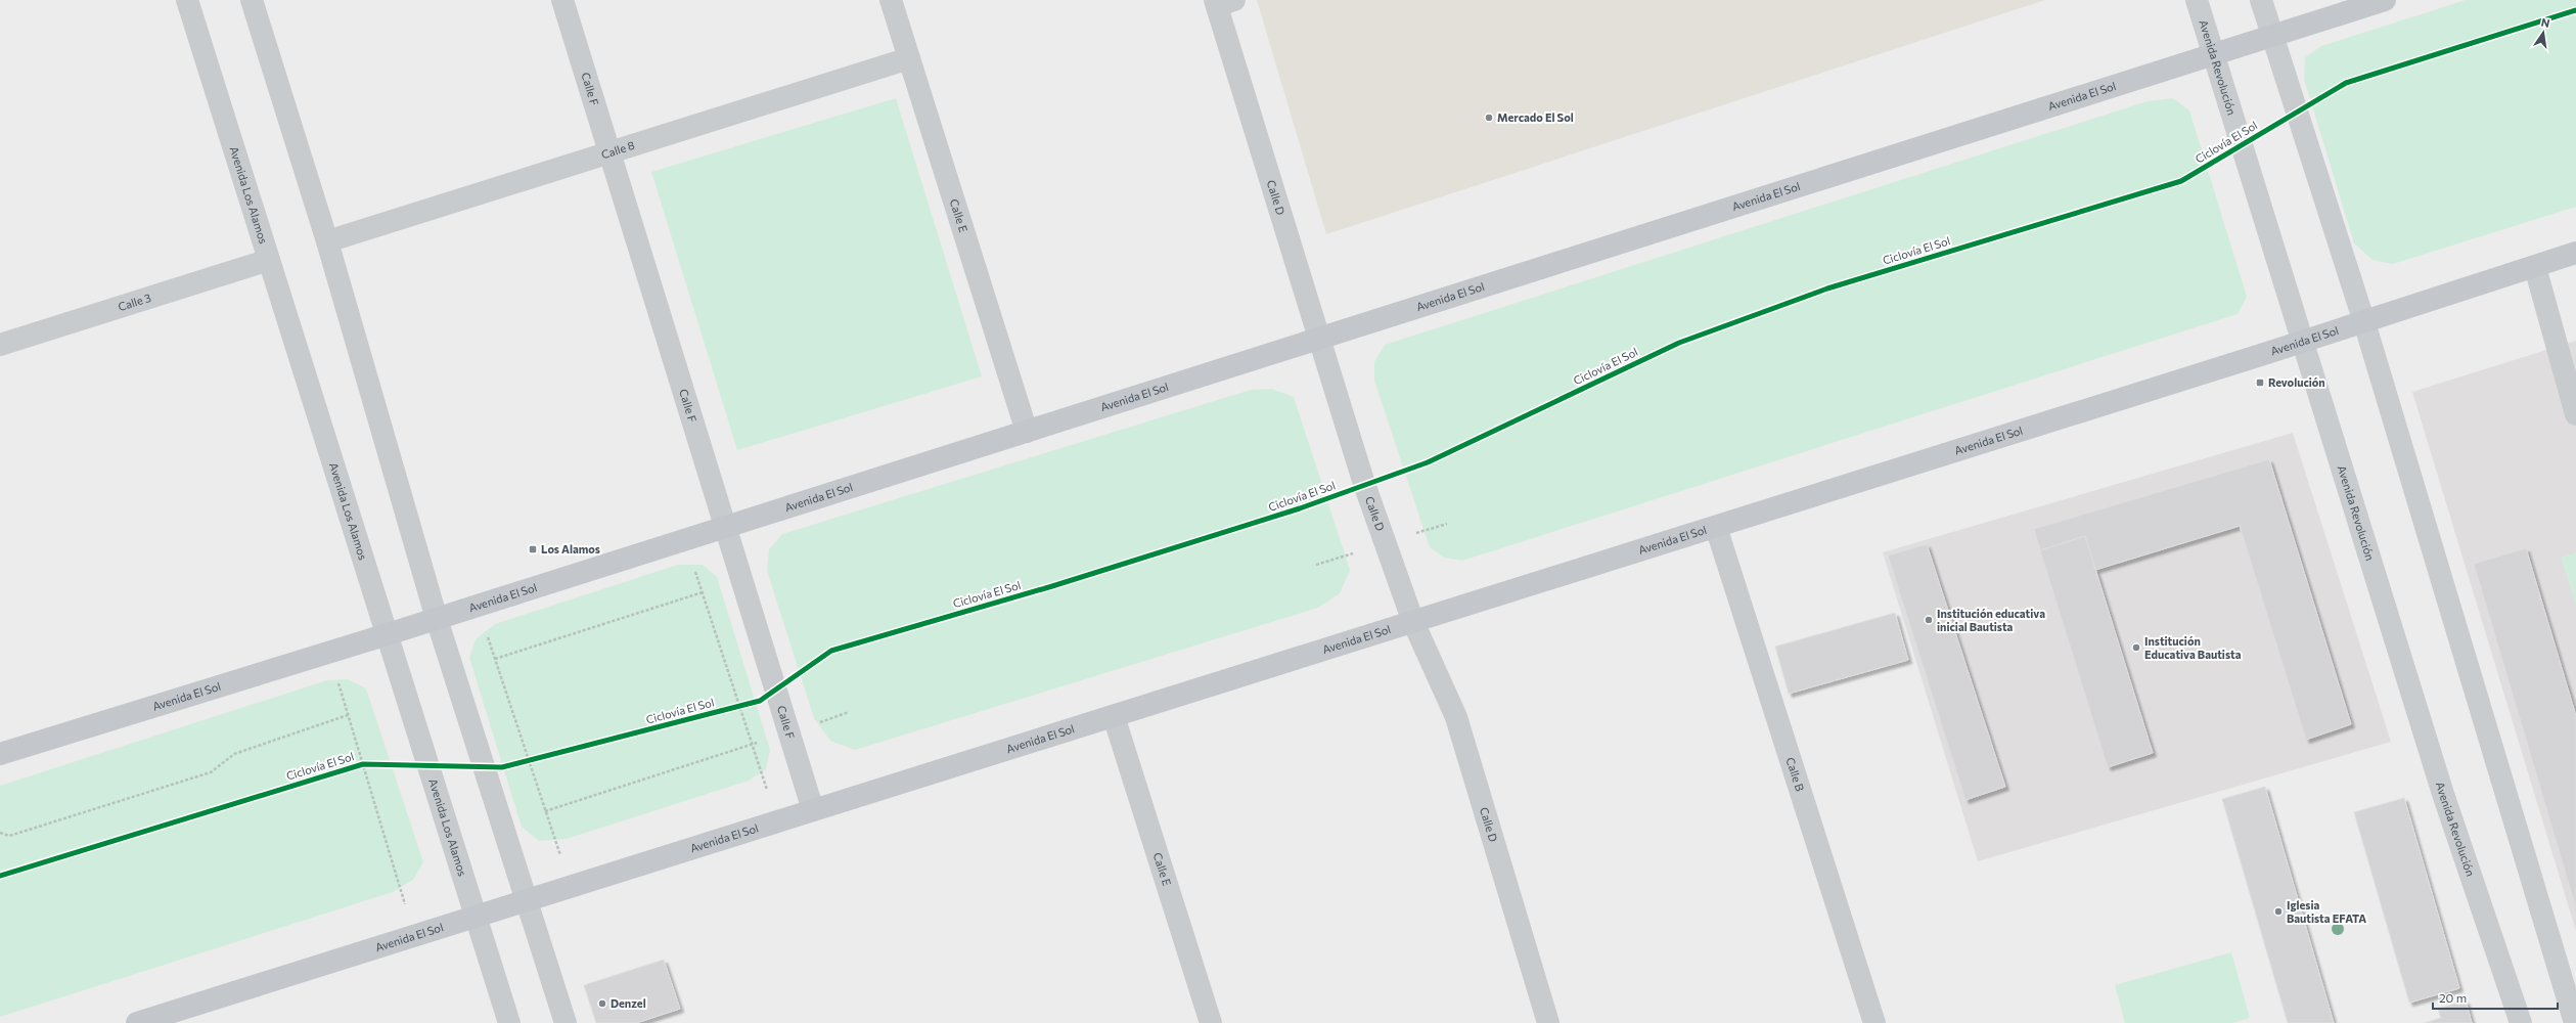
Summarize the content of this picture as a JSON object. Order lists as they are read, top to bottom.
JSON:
{
  "streets": {
    "main road": ["Avenida Revolución", "Avenida El Sol"],
    "street": [
      "Calle F",
      "Calle 8",
      "Avenida Los Alamos",
      "Calle D",
      "Calle E",
      "Calle 3",
      "Calle B"
    ],
    "cycle path": ["Ciclovía El Sol"]
  },
  "crossings": [
    ["Avenida Revolución", "Avenida El Sol"],
    ["Calle F", "Avenida El Sol"],
    ["Calle F", "Ciclovía El Sol"],
    ["Calle F", "Calle 8"],
    ["Avenida El Sol", "Avenida Los Alamos"],
    ["Avenida El Sol", "Calle D"],
    ["Avenida El Sol", "Calle E"],
    ["Avenida El Sol", "Calle B"],
    ["Calle 8", "Calle E"],
    ["Avenida Los Alamos", "Calle 3"]
  ],
  "places": {
    "other": [
      "Mercado El Sol",
      "Institución educativa inicial Bautista",
      "Institución Educativa Bautista",
      "Iglesia Bautista EFATA",
      "Denzel"
    ],
    "transit": ["Revolución", "Los Alamos"]
  },
  "scale_bar": "20 m",
  "north": "top"
}
